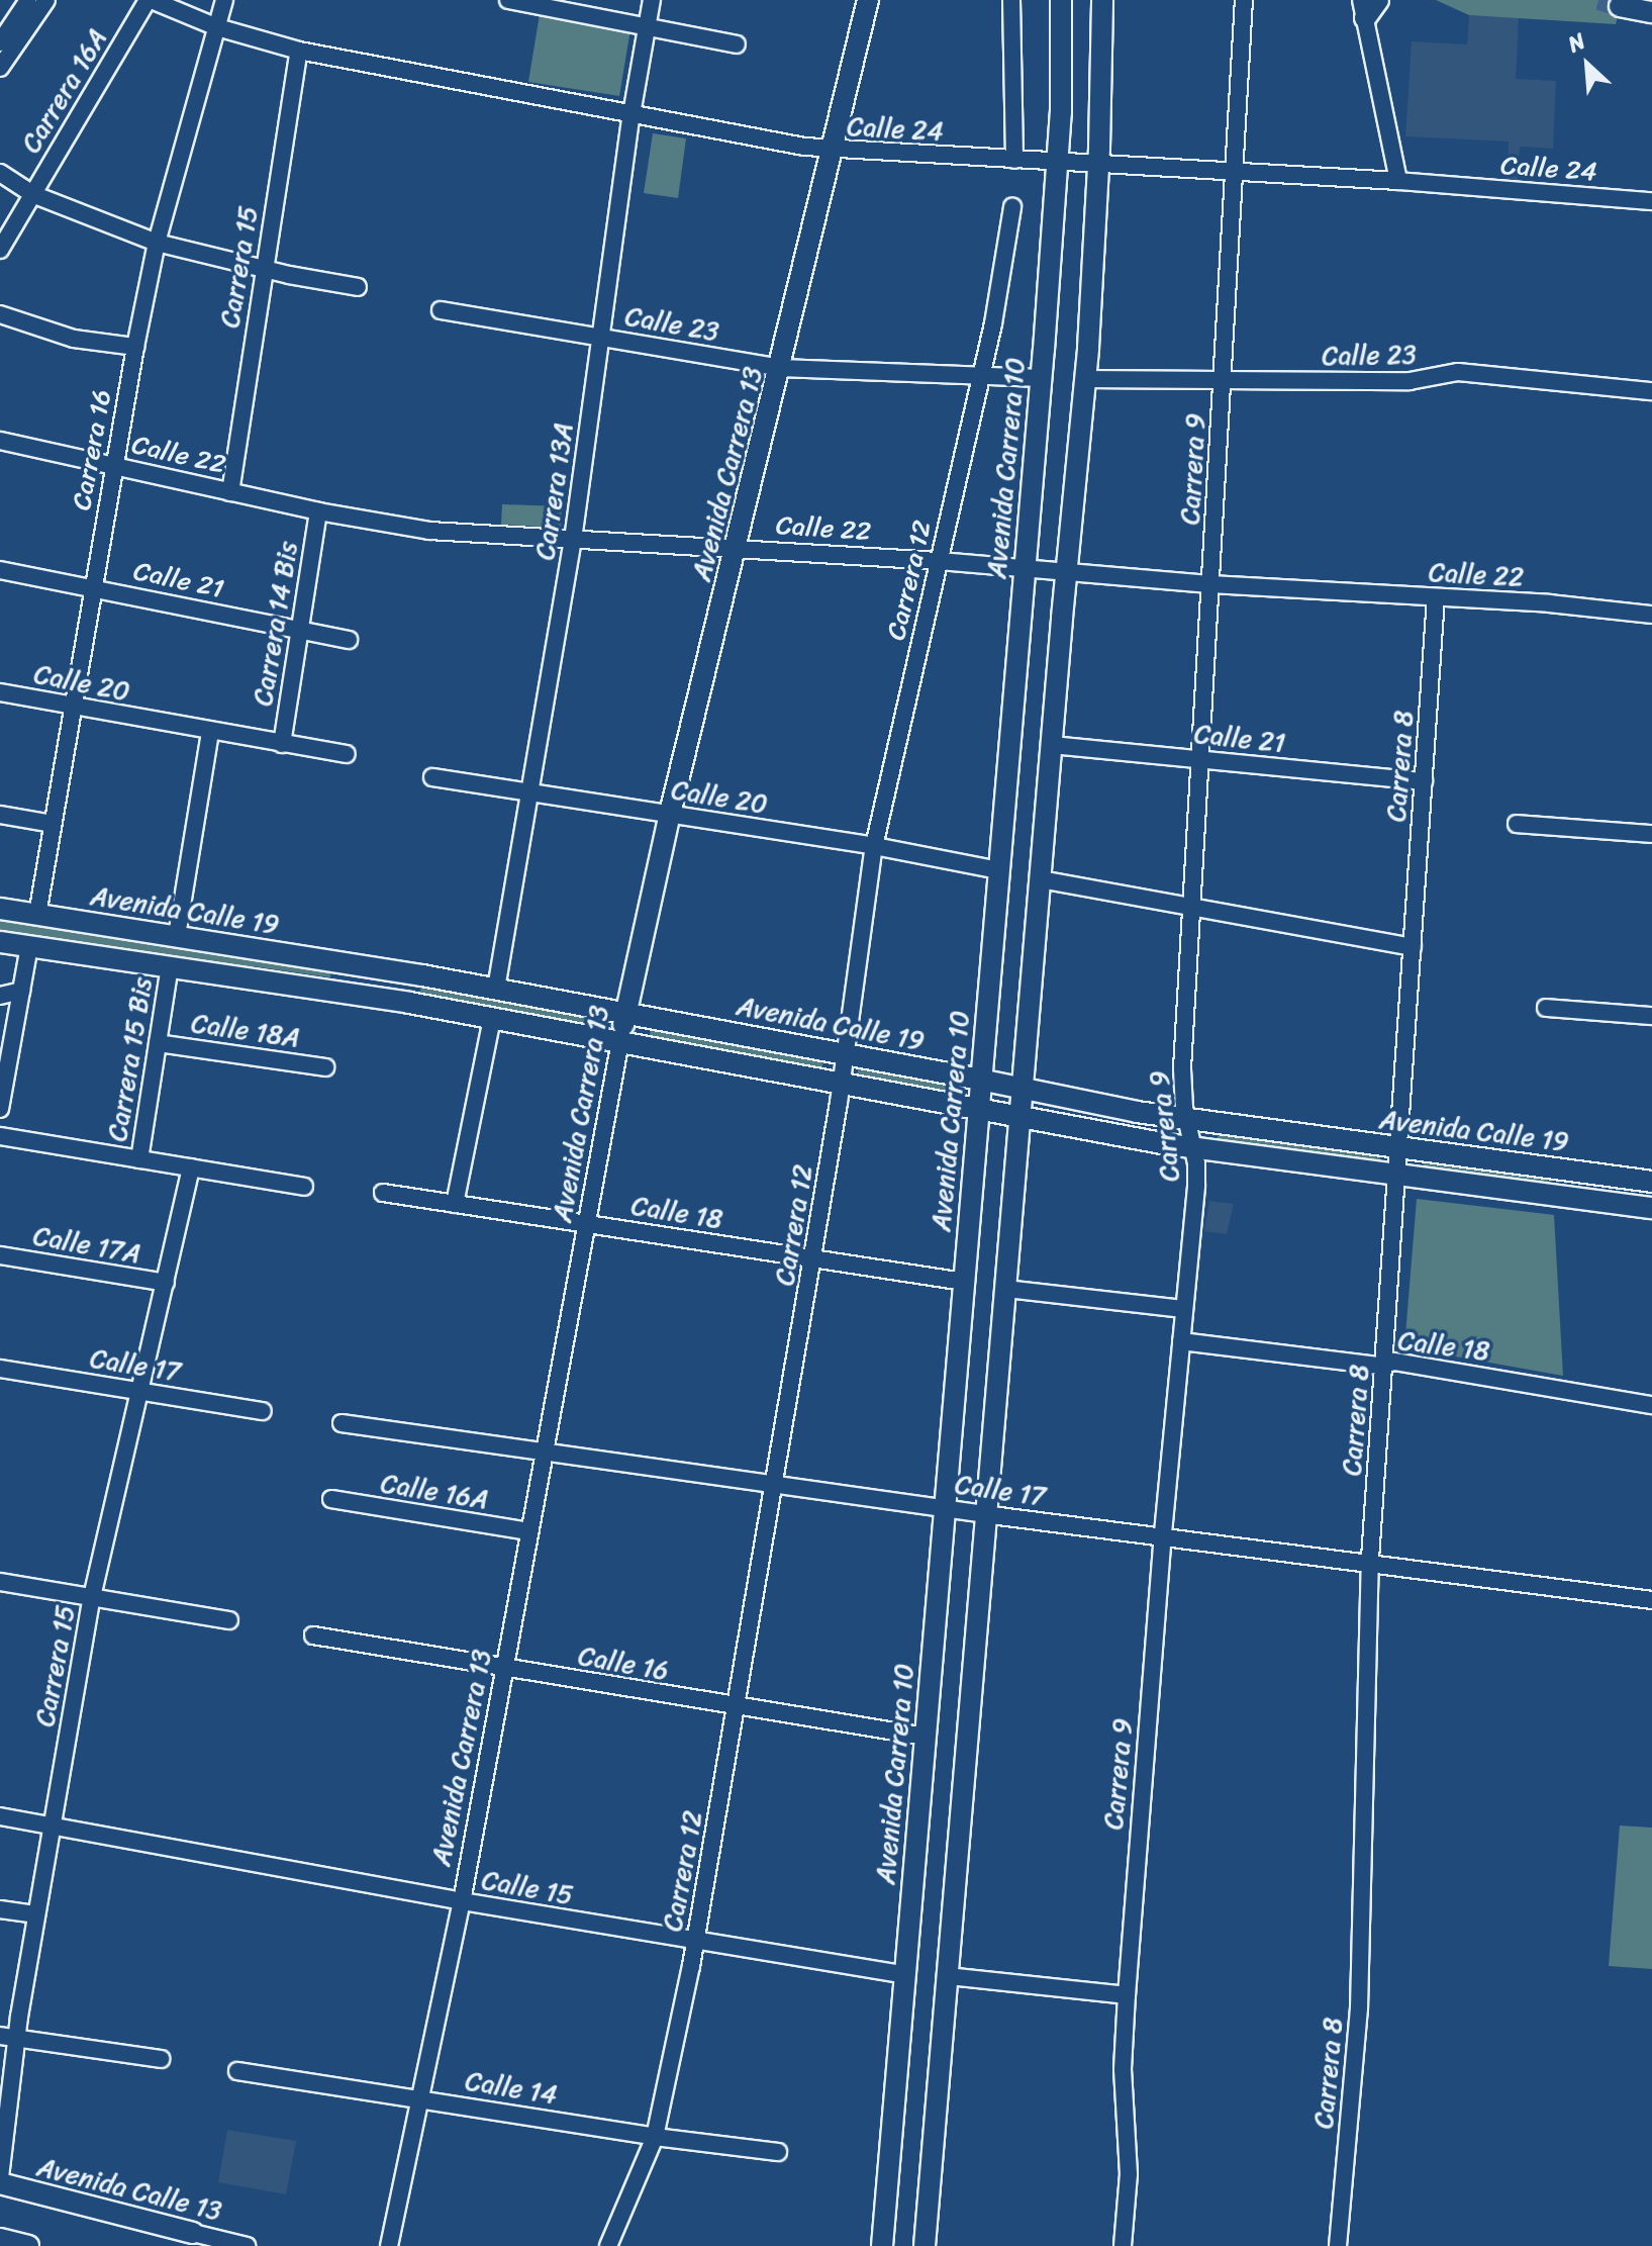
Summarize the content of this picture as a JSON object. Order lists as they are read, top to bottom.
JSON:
{
  "streets": {
    "main road": [
      "Avenida Carrera 10",
      "Avenida Carrera 13",
      "Avenida Calle 19",
      "Avenida Calle 13"
    ],
    "street": [
      "Carrera 16A",
      "Calle 24",
      "Carrera 15",
      "Calle 23",
      "Carrera 16",
      "Calle 22",
      "Carrera 9",
      "Carrera 13A",
      "Calle 21",
      "Carrera 12",
      "Carrera 14 Bis",
      "Calle 20",
      "Carrera 8",
      "Calle 18A",
      "Carrera 15 Bis",
      "Calle 18",
      "Calle 17A",
      "Calle 17",
      "Calle 16A",
      "Calle 16",
      "Calle 15",
      "Calle 14"
    ]
  },
  "crossings": [
    ["Carrera 16A", "Calle 24"],
    ["Calle 24", "Carrera 15"],
    ["Calle 24", "Carrera 16"],
    ["Calle 24", "Avenida Carrera 10"],
    ["Calle 24", "Carrera 9"],
    ["Calle 24", "Avenida Carrera 13"],
    ["Calle 24", "Carrera 13A"],
    ["Carrera 15", "Calle 22"],
    ["Carrera 15", "Calle 17A"],
    ["Carrera 15", "Calle 17"],
    ["Carrera 15", "Calle 15"],
    ["Carrera 15", "Avenida Calle 13"],
    ["Calle 23", "Avenida Carrera 10"],
    ["Calle 23", "Carrera 9"],
    ["Calle 23", "Avenida Carrera 13"],
    ["Calle 23", "Carrera 13A"],
    ["Calle 23", "Carrera 12"],
    ["Carrera 16", "Calle 22"],
    ["Carrera 16", "Calle 21"],
    ["Carrera 16", "Calle 20"],
    ["Carrera 16", "Avenida Calle 19"],
    ["Calle 22", "Avenida Carrera 10"],
    ["Calle 22", "Carrera 9"],
    ["Calle 22", "Avenida Carrera 13"],
    ["Calle 22", "Carrera 13A"],
    ["Calle 22", "Carrera 12"],
    ["Calle 22", "Carrera 14 Bis"],
    ["Calle 22", "Carrera 8"],
    ["Avenida Carrera 10", "Calle 20"],
    ["Avenida Carrera 10", "Avenida Calle 19"],
    ["Avenida Carrera 10", "Calle 18"],
    ["Avenida Carrera 10", "Calle 17"],
    ["Avenida Carrera 10", "Calle 16"],
    ["Avenida Carrera 10", "Calle 15"],
    ["Carrera 9", "Calle 21"],
    ["Carrera 9", "Avenida Calle 19"],
    ["Carrera 9", "Calle 18"],
    ["Carrera 9", "Calle 17"],
    ["Avenida Carrera 13", "Calle 20"],
    ["Avenida Carrera 13", "Avenida Calle 19"],
    ["Avenida Carrera 13", "Calle 18"],
    ["Avenida Carrera 13", "Calle 17"],
    ["Avenida Carrera 13", "Calle 16A"],
    ["Avenida Carrera 13", "Calle 16"],
    ["Avenida Carrera 13", "Calle 15"],
    ["Avenida Carrera 13", "Calle 14"],
    ["Carrera 13A", "Calle 20"],
    ["Carrera 13A", "Avenida Calle 19"],
    ["Calle 21", "Carrera 14 Bis"],
    ["Calle 21", "Carrera 8"],
    ["Carrera 12", "Calle 20"],
    ["Carrera 12", "Avenida Calle 19"],
    ["Carrera 12", "Calle 18"],
    ["Carrera 12", "Calle 17"],
    ["Carrera 12", "Calle 16"],
    ["Carrera 12", "Calle 15"],
    ["Carrera 12", "Calle 14"],
    ["Carrera 14 Bis", "Calle 20"],
    ["Carrera 8", "Avenida Calle 19"],
    ["Carrera 8", "Calle 18"],
    ["Carrera 8", "Calle 17"],
    ["Avenida Calle 19", "Carrera 15 Bis"],
    ["Calle 18A", "Carrera 15 Bis"]
  ],
  "north": "top left"
}
